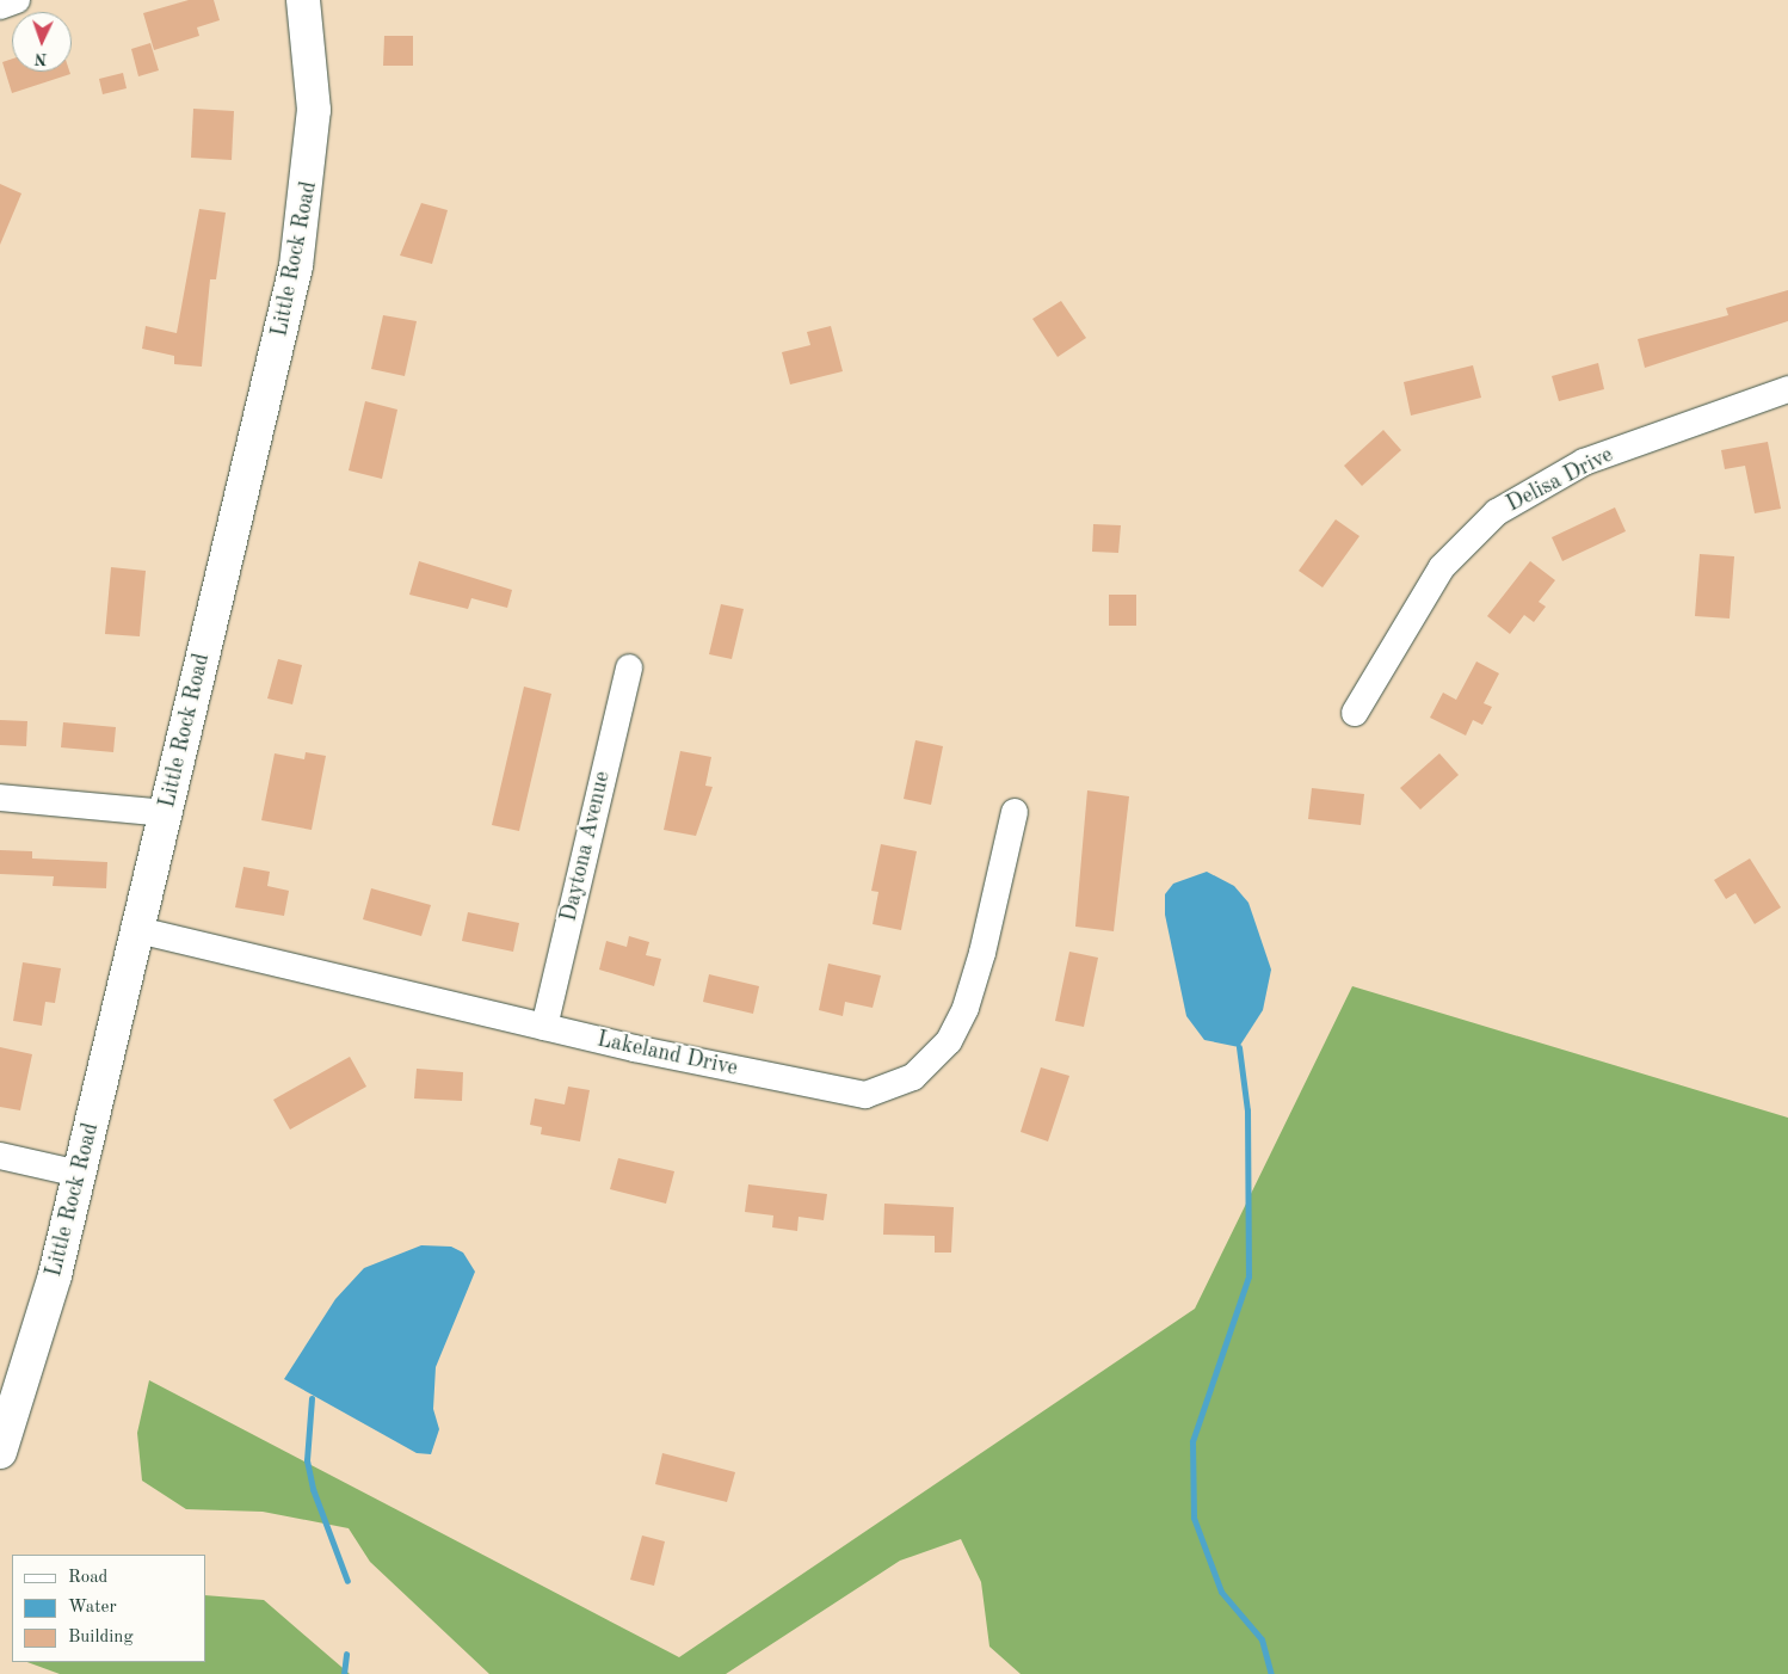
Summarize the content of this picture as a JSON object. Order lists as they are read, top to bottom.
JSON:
{
  "streets": {
    "main road": ["Little Rock Road"],
    "street": ["Delisa Drive", "Daytona Avenue", "Lakeland Drive"]
  },
  "crossings": [
    ["Little Rock Road", "Lakeland Drive"],
    ["Daytona Avenue", "Lakeland Drive"]
  ],
  "legend": ["Road", "Water", "Building"],
  "north": "bottom"
}
